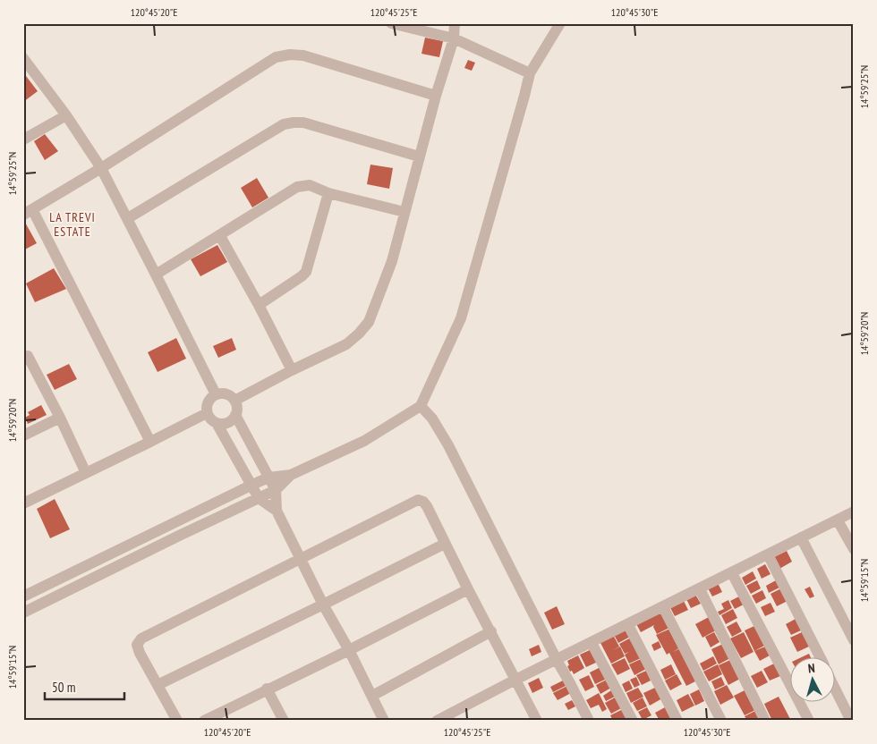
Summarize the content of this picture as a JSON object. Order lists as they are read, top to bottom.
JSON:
{
  "districts": ["LA TREVI ESTATE"],
  "scale_bar": "50 m",
  "north": "top",
  "coordinates": [
    "120°45'20\"E",
    "120°45'25\"E",
    "120°45'30\"E",
    "14°59'25\"N",
    "14°59'20\"N",
    "14°59'15\"N"
  ]
}
